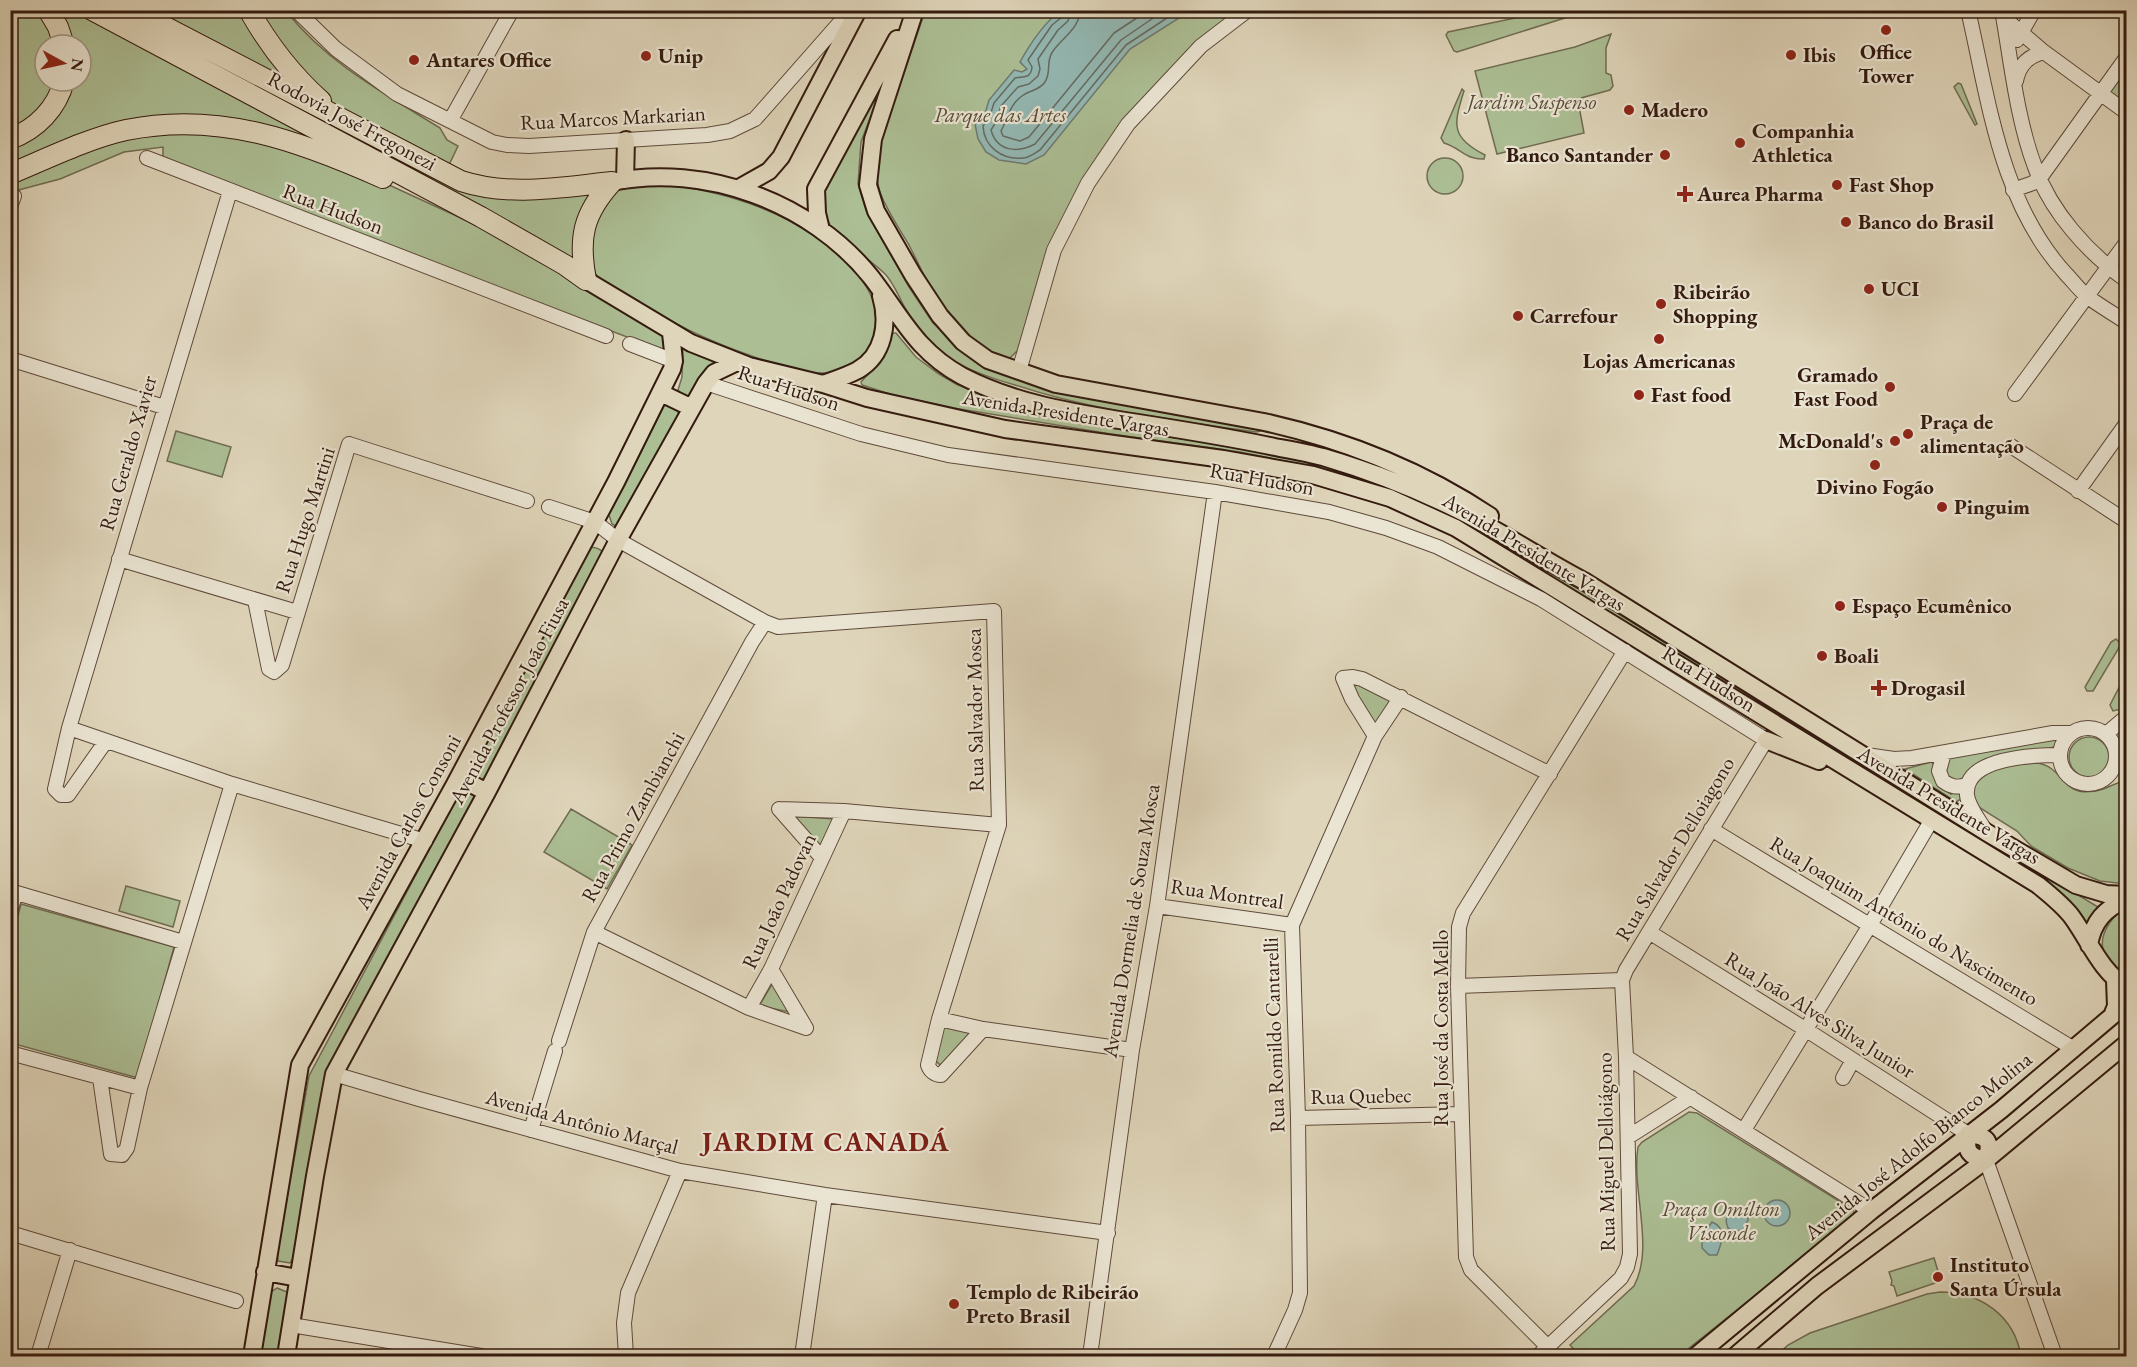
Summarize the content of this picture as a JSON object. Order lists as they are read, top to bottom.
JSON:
{
  "streets": {
    "highway": ["Rodovia José Fregonezi"],
    "main road": [
      "Avenida Presidente Vargas",
      "Avenida Professor João Fiusa",
      "Avenida Carlos Consoni",
      "Avenida José Adolfo Bianco Molina"
    ],
    "street": [
      "Rua Marcos Markarian",
      "Rua Hudson",
      "Rua Geraldo Xavier",
      "Rua Hugo Martini",
      "Rua Salvador Mosca",
      "Rua Primo Zambianchi",
      "Rua Salvador Delloiagono",
      "Rua Montreal",
      "Rua João Padovan",
      "Avenida Dormelia de Souza Mosca",
      "Rua Joaquim Antônio do Nascimento",
      "Rua João Alves Silva Junior",
      "Rua José da Costa Mello",
      "Rua Romildo Cantarelli",
      "Rua Quebec",
      "Avenida Antônio Marçal",
      "Rua Miguel Delloiágono"
    ]
  },
  "crossings": [
    ["Rodovia José Fregonezi", "Avenida Presidente Vargas"],
    ["Rua Hudson", "Rua Geraldo Xavier"],
    ["Rua Hudson", "Avenida Professor João Fiusa"],
    ["Rua Hudson", "Rua Salvador Delloiagono"],
    ["Rua Hudson", "Avenida Dormelia de Souza Mosca"],
    ["Rua Hudson", "Rua José da Costa Mello"],
    ["Avenida Presidente Vargas", "Avenida Professor João Fiusa"],
    ["Avenida Presidente Vargas", "Avenida Carlos Consoni"],
    ["Avenida Presidente Vargas", "Avenida José Adolfo Bianco Molina"],
    ["Rua Geraldo Xavier", "Rua Hugo Martini"],
    ["Avenida Professor João Fiusa", "Rua Salvador Mosca"],
    ["Avenida Professor João Fiusa", "Avenida Antônio Marçal"],
    ["Rua Salvador Mosca", "Rua Primo Zambianchi"],
    ["Rua Salvador Mosca", "Rua João Padovan"],
    ["Rua Primo Zambianchi", "Avenida Antônio Marçal"],
    ["Rua Salvador Delloiagono", "Rua Joaquim Antônio do Nascimento"],
    ["Rua Salvador Delloiagono", "Rua João Alves Silva Junior"],
    ["Rua Salvador Delloiagono", "Rua Miguel Delloiágono"],
    ["Rua Montreal", "Avenida Dormelia de Souza Mosca"],
    ["Rua Montreal", "Rua Romildo Cantarelli"],
    ["Avenida Dormelia de Souza Mosca", "Avenida Antônio Marçal"],
    ["Rua Joaquim Antônio do Nascimento", "Avenida José Adolfo Bianco Molina"],
    ["Rua João Alves Silva Junior", "Avenida José Adolfo Bianco Molina"],
    ["Rua José da Costa Mello", "Rua Quebec"],
    ["Rua José da Costa Mello", "Rua Miguel Delloiágono"],
    ["Rua Romildo Cantarelli", "Rua Quebec"]
  ],
  "districts": ["JARDIM CANADÁ"],
  "parks": ["Jardim Suspenso", "Parque das Artes", "Praça Omílton Visconde"],
  "places": {
    "other": [
      "Office Tower",
      "Ibis",
      "Unip",
      "Antares Office",
      "Madero",
      "Companhia Athletica",
      "Banco Santander",
      "Fast Shop",
      "Banco do Brasil",
      "UCI",
      "Ribeirão Shopping",
      "Carrefour",
      "Lojas Americanas",
      "Gramado Fast Food",
      "Fast food",
      "Praça de alimentação",
      "McDonald's",
      "Divino Fogão",
      "Pinguim",
      "Espaço Ecumênico",
      "Boali",
      "Instituto Santa Úrsula",
      "Templo de Ribeirão Preto Brasil"
    ],
    "health": ["Aurea Pharma", "Drogasil"]
  },
  "north": "right"
}
